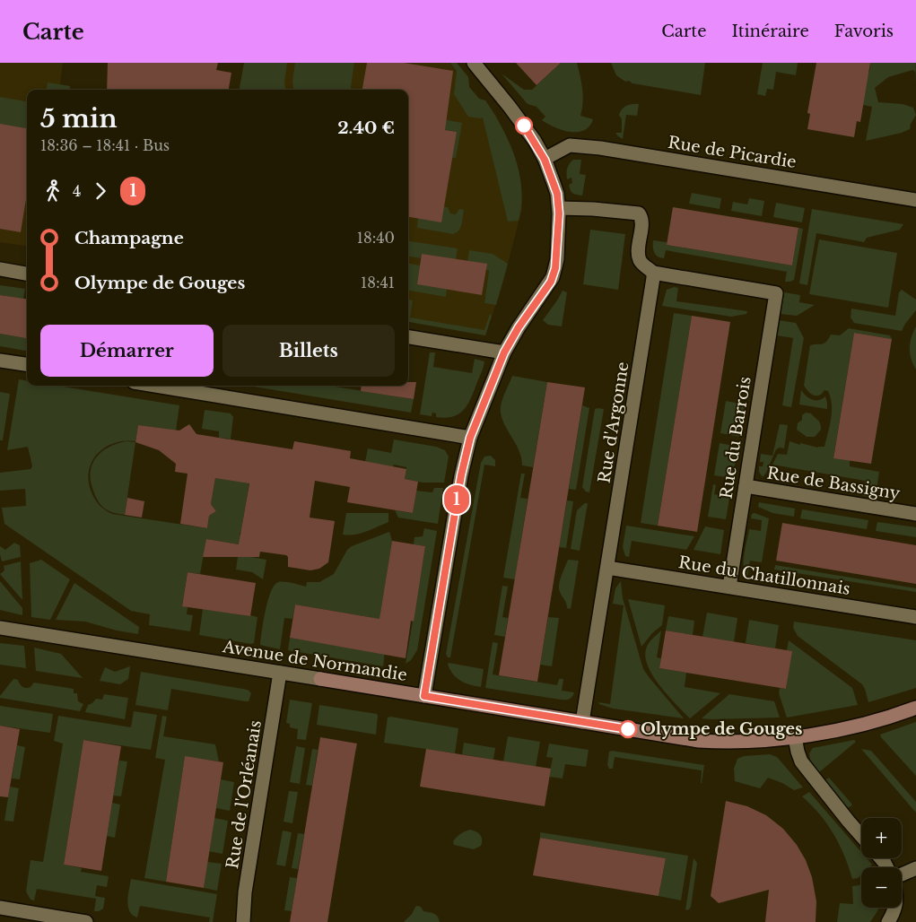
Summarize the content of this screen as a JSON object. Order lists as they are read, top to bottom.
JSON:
{
  "streets": {
    "main road": ["Avenue de Normandie"],
    "street": [
      "Rue de Picardie",
      "Rue d'Argonne",
      "Rue du Barrois",
      "Rue de Bassigny",
      "Rue du Chatillonnais",
      "Rue de l'Orléanais"
    ]
  },
  "crossings": [
    ["Rue d'Argonne", "Rue du Barrois"],
    ["Rue d'Argonne", "Rue du Chatillonnais"],
    ["Rue d'Argonne", "Avenue de Normandie"],
    ["Rue du Barrois", "Rue de Bassigny"],
    ["Rue du Barrois", "Rue du Chatillonnais"],
    ["Avenue de Normandie", "Rue de l'Orléanais"]
  ],
  "places": ["Olympe de Gouges"],
  "lines": ["bus line 1"],
  "page": {
    "header": "Carte",
    "nav": ["Carte", "Itinéraire", "Favoris"],
    "on_map": "1",
    "heading": ["5 min", "18:36 – 18:41 · Bus", "2.40 €"],
    "legs": ["4", "1"],
    "list": [
      {
        "name": "Champagne",
        "value": "18:40"
      },
      {
        "name": "Olympe de Gouges",
        "value": "18:41"
      }
    ],
    "buttons": ["Démarrer", "Billets"],
    "map_buttons": ["+", "−"]
  }
}
